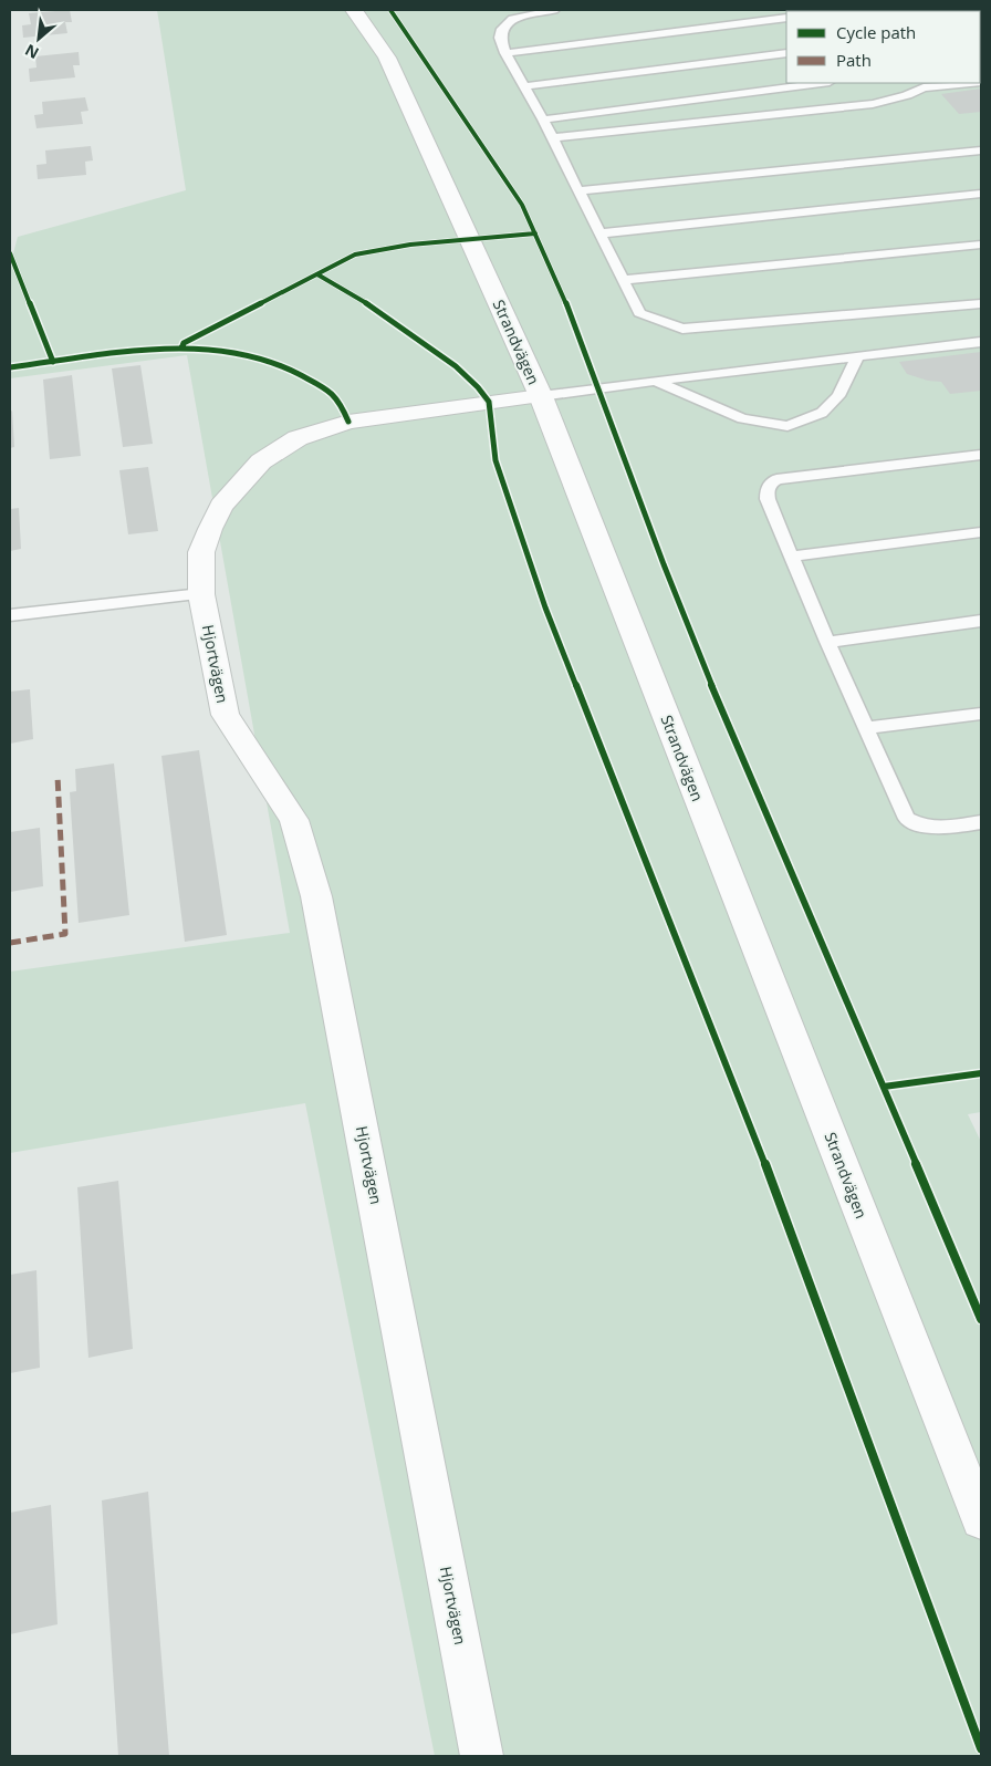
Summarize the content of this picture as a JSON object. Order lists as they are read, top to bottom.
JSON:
{
  "streets": {
    "street": ["Strandvägen", "Hjortvägen"]
  },
  "crossings": [
    ["Strandvägen", "Hjortvägen"]
  ],
  "legend": ["Cycle path", "Path"],
  "north": "bottom left"
}
